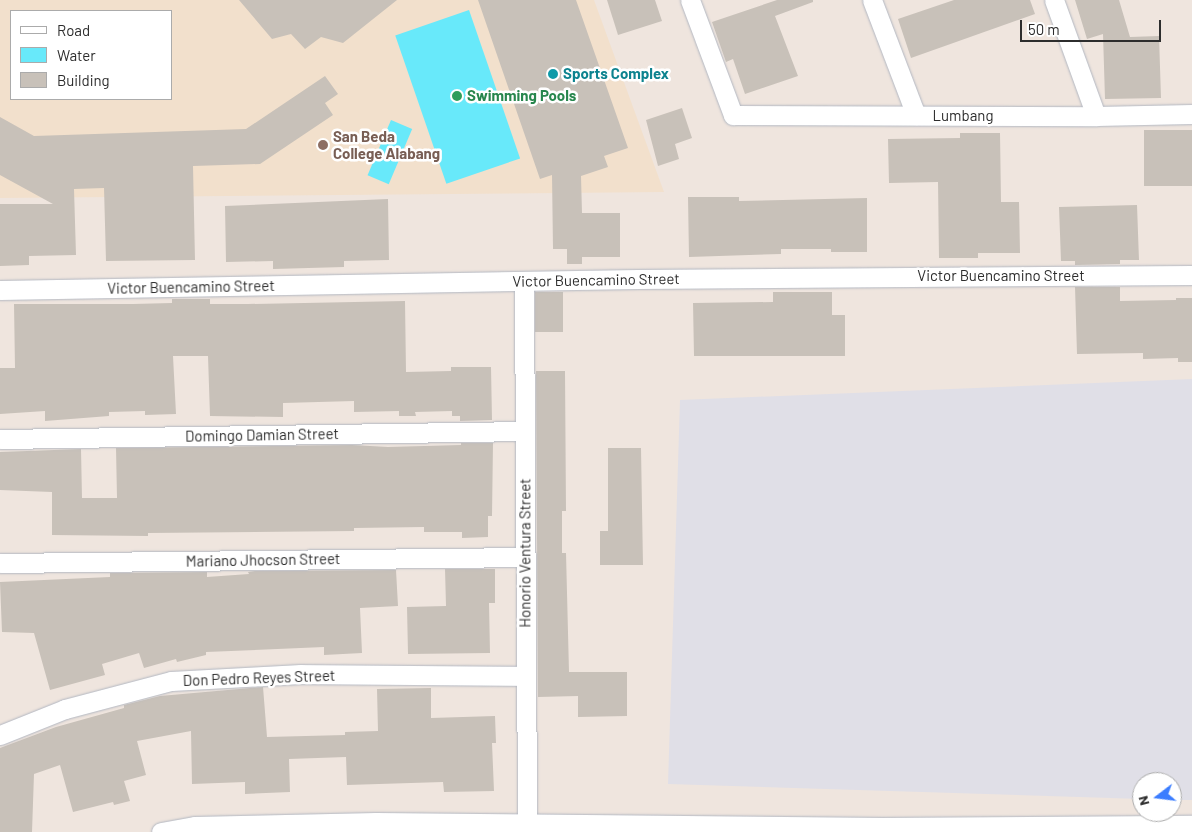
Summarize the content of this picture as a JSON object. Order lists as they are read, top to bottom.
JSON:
{
  "streets": {
    "street": [
      "Lumbang",
      "Victor Buencamino Street",
      "Domingo Damian Street",
      "Honorio Ventura Street",
      "Mariano Jhocson Street",
      "Don Pedro Reyes Street"
    ]
  },
  "crossings": [
    ["Victor Buencamino Street", "Honorio Ventura Street"],
    ["Domingo Damian Street", "Honorio Ventura Street"],
    ["Honorio Ventura Street", "Mariano Jhocson Street"],
    ["Honorio Ventura Street", "Don Pedro Reyes Street"]
  ],
  "places": ["Sports Complex", "Swimming Pools", "San Beda College Alabang"],
  "legend": ["Road", "Water", "Building"],
  "scale_bar": "50 m",
  "north": "left"
}
